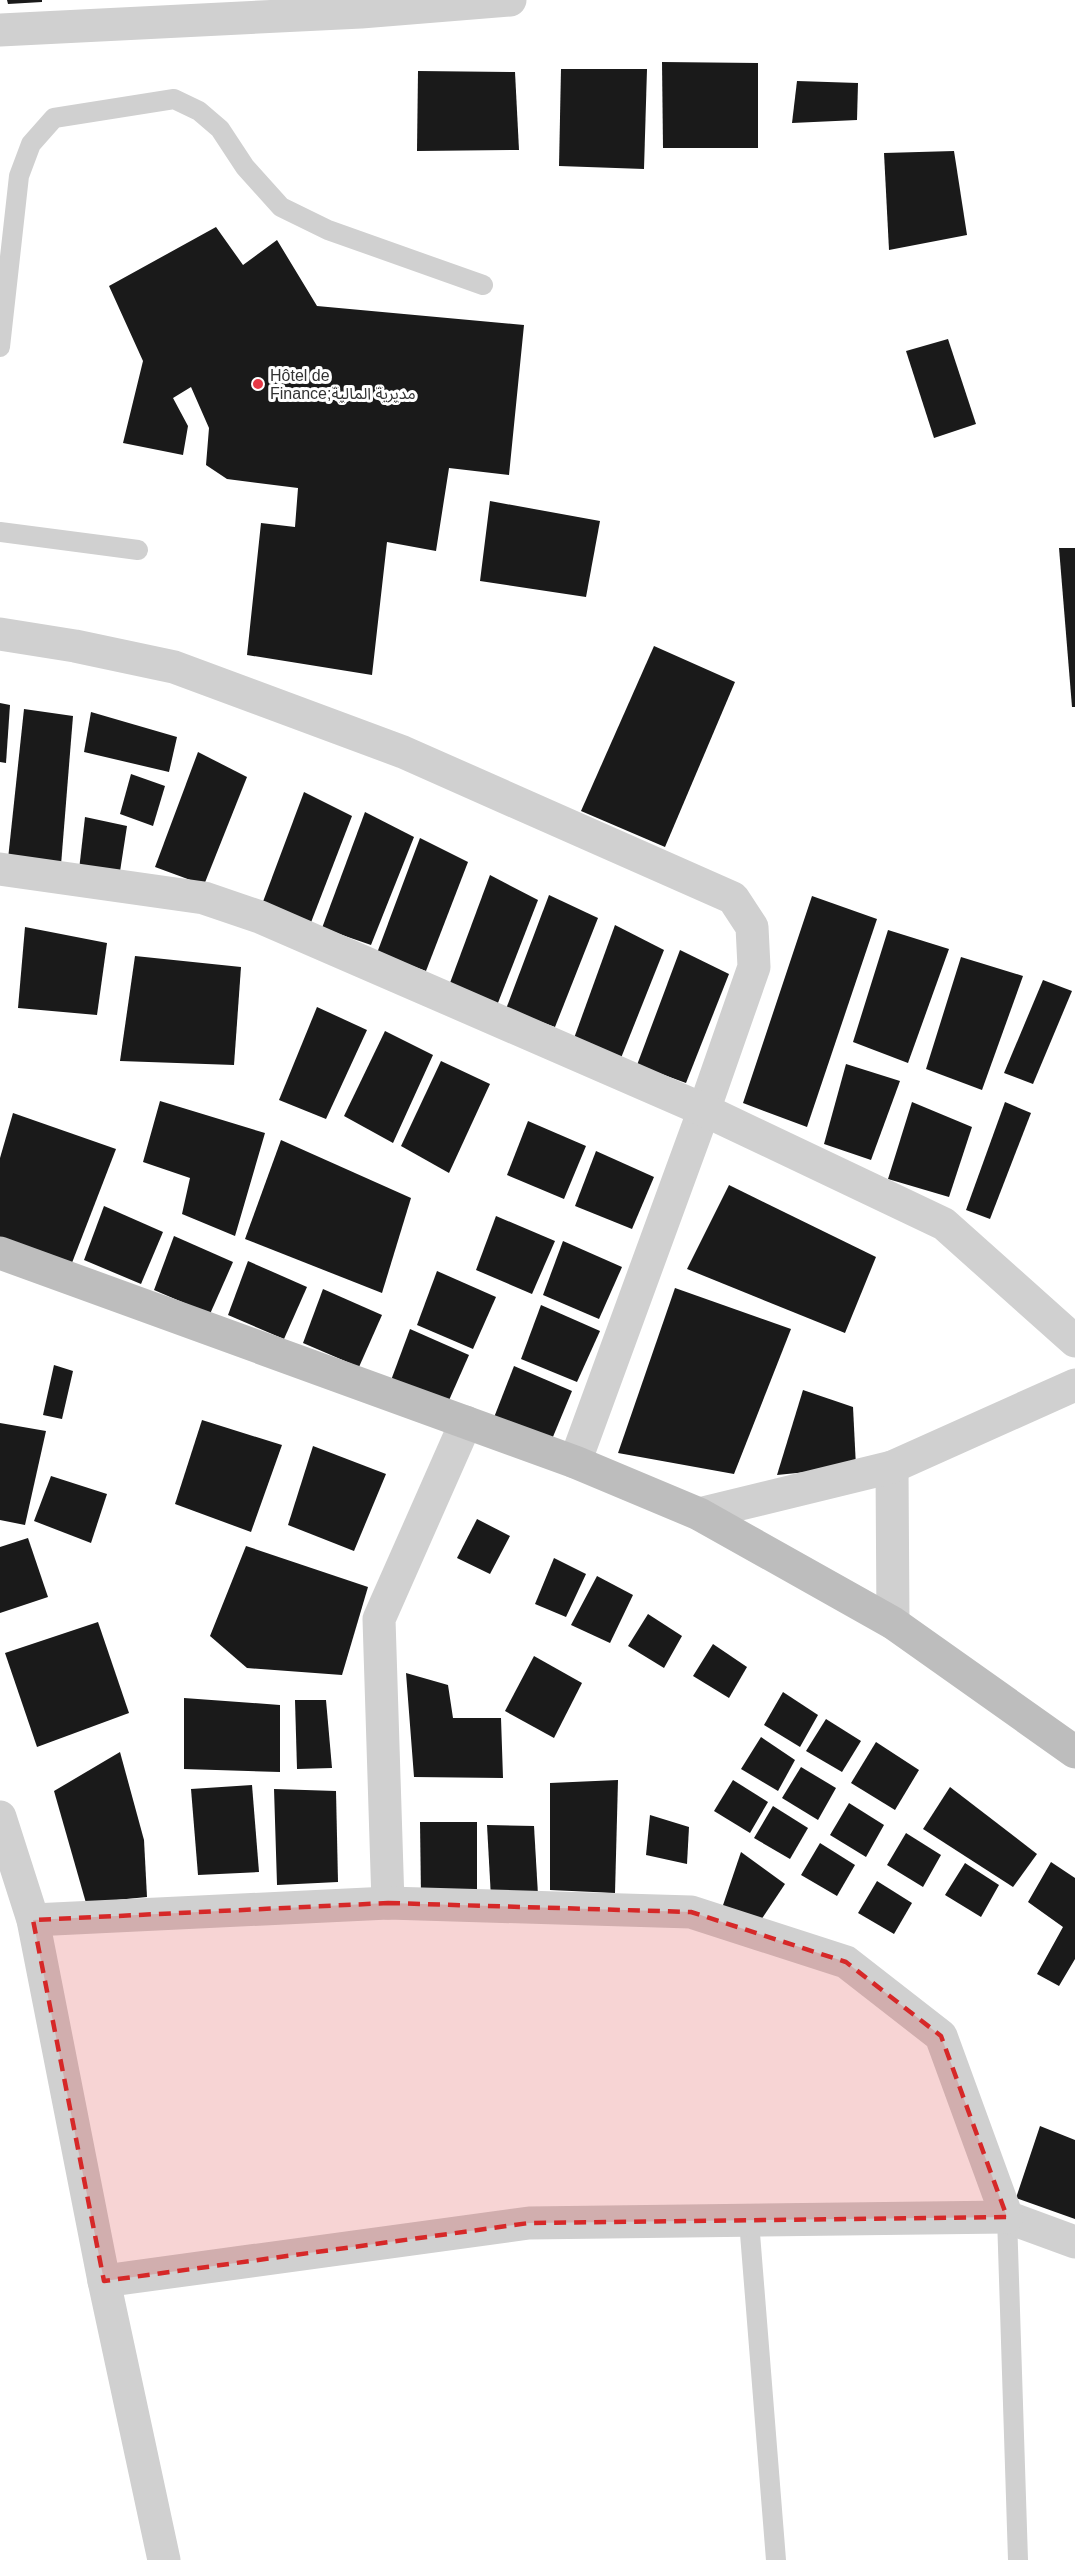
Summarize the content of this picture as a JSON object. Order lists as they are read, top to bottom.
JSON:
{
  "places": ["Hôtel de Finance;مديرية المالية"]
}
